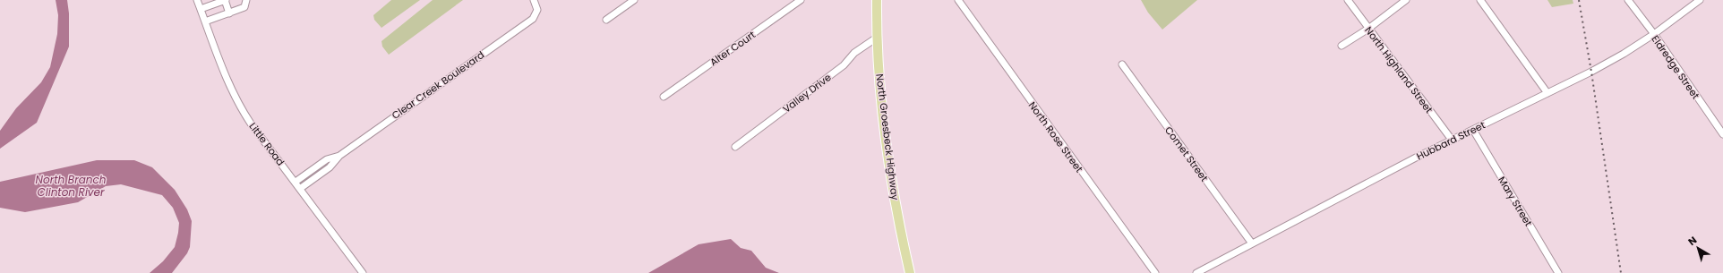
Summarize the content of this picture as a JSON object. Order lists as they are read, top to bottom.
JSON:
{
  "streets": {
    "main road": ["North Groesbeck Highway"],
    "street": [
      "Alter Court",
      "Eldredge Street",
      "North Highland Street",
      "Clear Creek Boulevard",
      "Valley Drive",
      "North Rose Street",
      "Hubbard Street",
      "Little Road",
      "Comet Street",
      "Mary Street"
    ]
  },
  "crossings": [
    ["Eldredge Street", "Hubbard Street"],
    ["North Highland Street", "Hubbard Street"],
    ["Clear Creek Boulevard", "Little Road"],
    ["Valley Drive", "North Groesbeck Highway"],
    ["Hubbard Street", "Comet Street"],
    ["Hubbard Street", "Mary Street"]
  ],
  "water": ["North Branch Clinton River"],
  "north": "top left"
}
